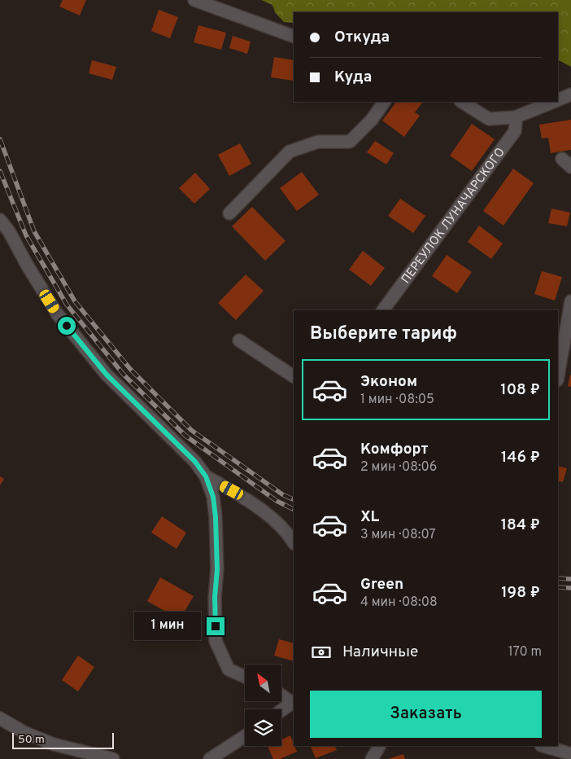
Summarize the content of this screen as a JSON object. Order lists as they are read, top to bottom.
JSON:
{
  "streets": {
    "street": ["ПЕРЕУЛОК ЛУНАЧАРСКОГО"]
  },
  "scale_bar": "50 m",
  "north": "top left",
  "page": {
    "banner": ["Откуда", "Куда"],
    "heading": "Выберите тариф",
    "list": [
      {
        "name": "Эконом",
        "note": "1 мин · 08:05",
        "value": "108 ₽"
      },
      {
        "name": "Комфорт",
        "note": "2 мин · 08:06",
        "value": "146 ₽"
      },
      {
        "name": "XL",
        "note": "3 мин · 08:07",
        "value": "184 ₽"
      },
      {
        "name": "Green",
        "note": "4 мин · 08:08",
        "value": "198 ₽"
      }
    ],
    "bubble": "1 мин",
    "pay": ["Наличные", "170 m"],
    "buttons": "Заказать",
    "scale": "50 m"
  }
}
